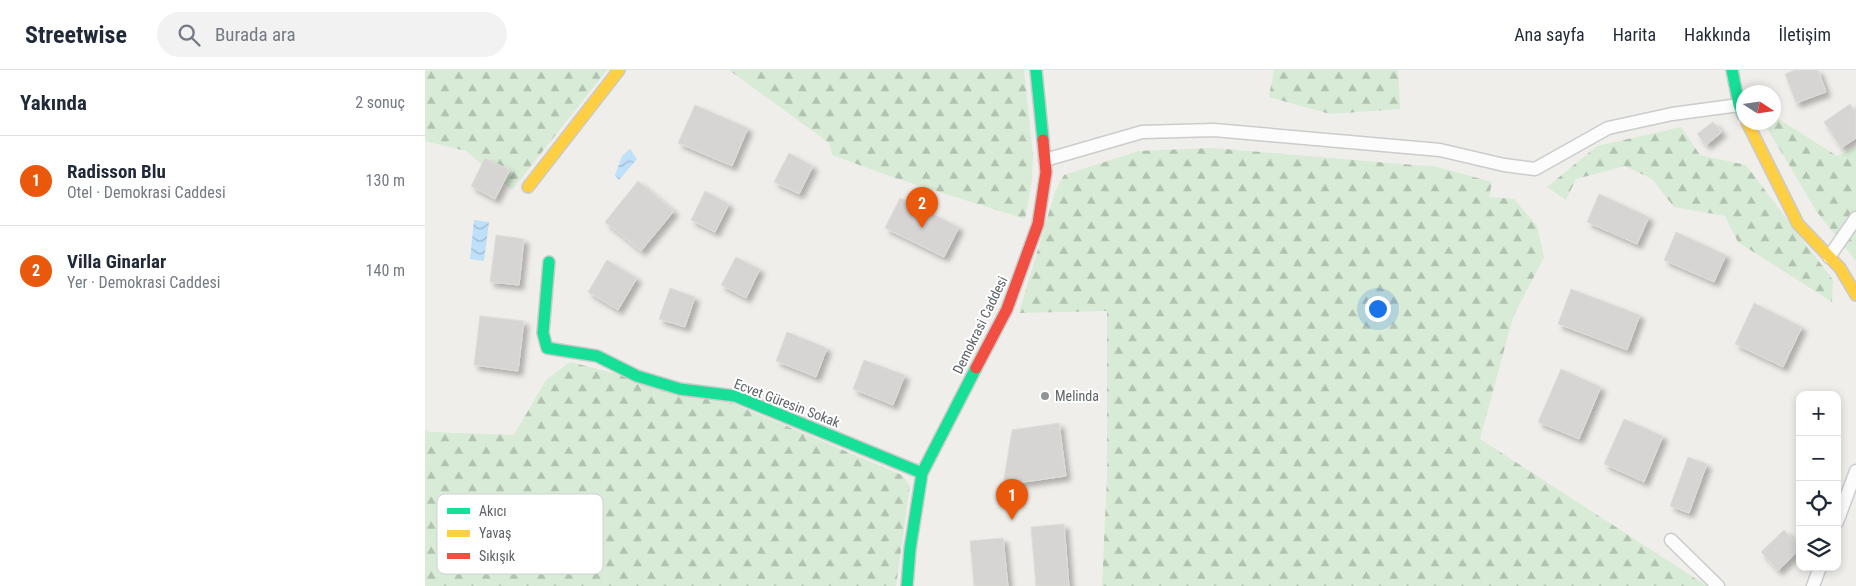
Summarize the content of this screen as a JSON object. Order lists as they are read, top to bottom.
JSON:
{
  "streets": {
    "street": ["Demokrasi Caddesi", "Ecvet Güresin Sokak"]
  },
  "crossings": [
    ["Demokrasi Caddesi", "Ecvet Güresin Sokak"]
  ],
  "places": ["Melinda"],
  "legend": ["Akıcı", "Yavaş", "Sıkışık"],
  "north": "right",
  "page": {
    "header": "Streetwise",
    "search": "Burada ara",
    "nav": [
      "Ana sayfa",
      "Harita",
      "Hakkında",
      "İletişim"
    ],
    "heading": ["Yakında", "2 sonuç"],
    "list": [
      {
        "mark": "1",
        "name": "Radisson Blu",
        "note": "Otel · Demokrasi Caddesi",
        "value": "130 m"
      },
      {
        "mark": "2",
        "name": "Villa Ginarlar",
        "note": "Yer · Demokrasi Caddesi",
        "value": "140 m"
      }
    ],
    "pins": ["2", "1"],
    "map_buttons": ["+", "−"]
  }
}
